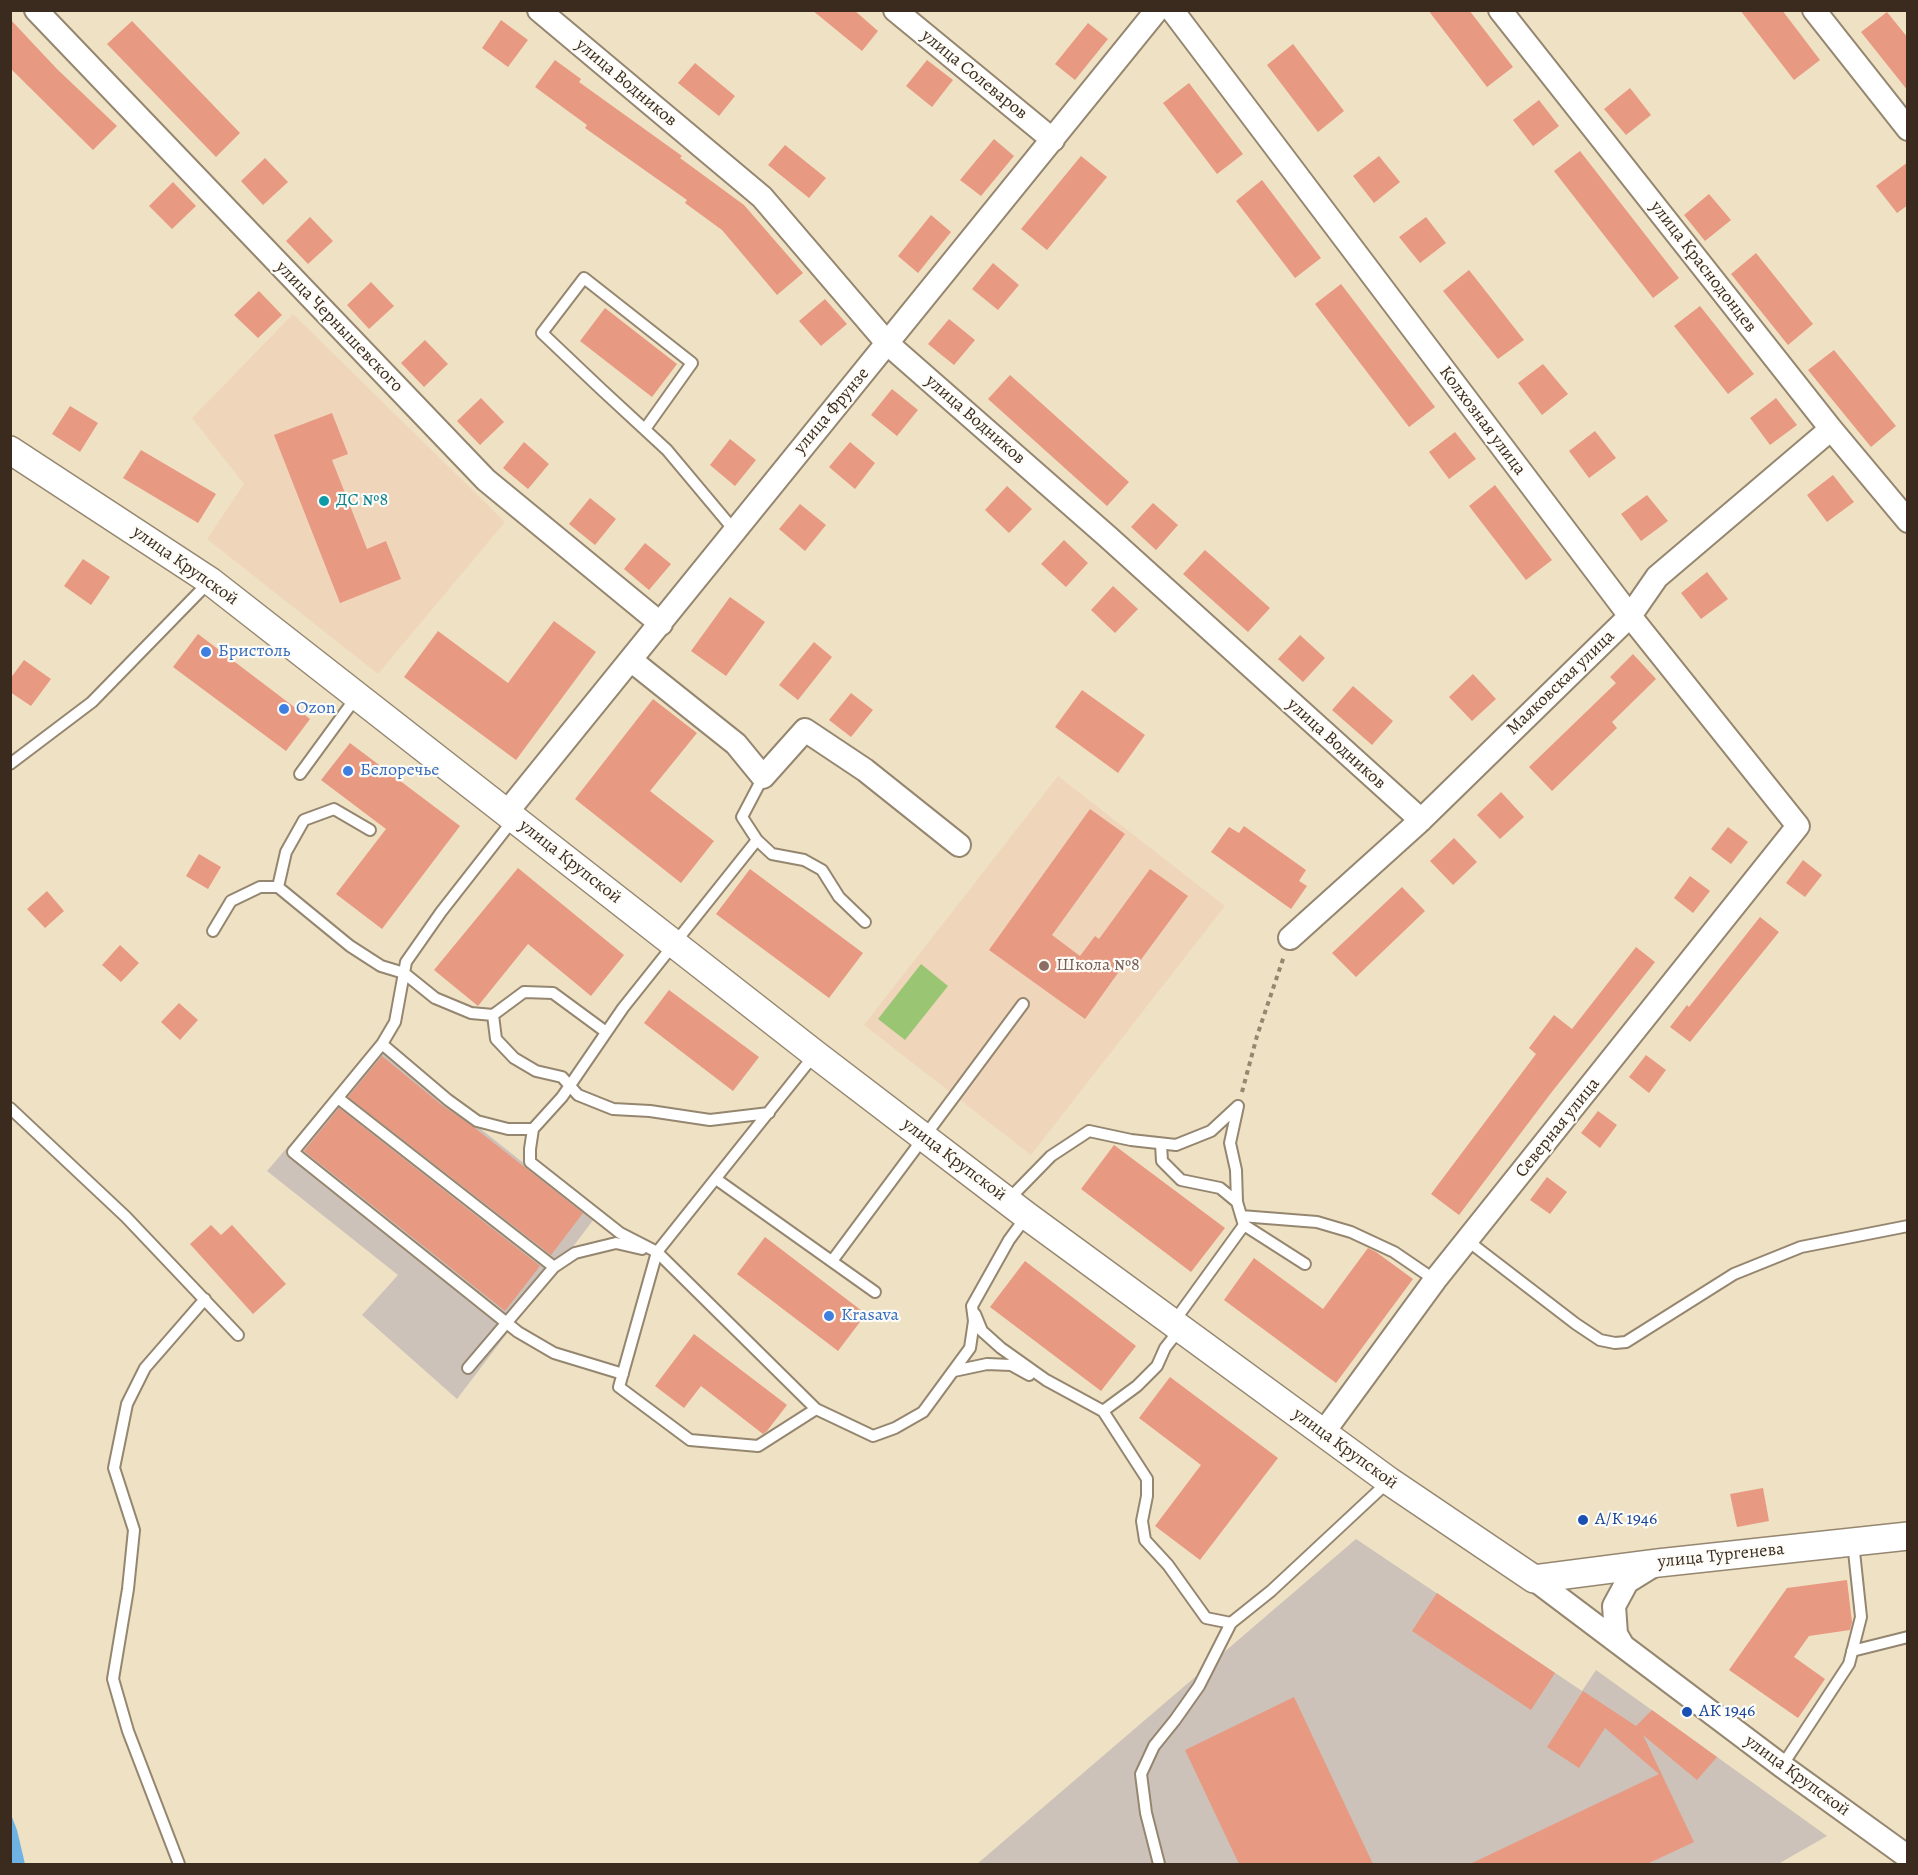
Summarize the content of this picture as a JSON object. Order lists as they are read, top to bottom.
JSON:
{
  "streets": {
    "street": [
      "улица Солеваров",
      "улица Водников",
      "улица Краснодонцев",
      "улица Чернышевского",
      "улица Фрунзе",
      "Колхозная улица",
      "улица Крупской",
      "Маяковская улица",
      "Северная улица",
      "улица Тургенева"
    ]
  },
  "crossings": [
    ["улица Солеваров", "улица Фрунзе"],
    ["улица Водников", "улица Фрунзе"],
    ["улица Водников", "Маяковская улица"],
    ["улица Краснодонцев", "Маяковская улица"],
    ["улица Чернышевского", "улица Фрунзе"],
    ["улица Фрунзе", "улица Крупской"],
    ["Колхозная улица", "Маяковская улица"],
    ["Колхозная улица", "Северная улица"],
    ["улица Крупской", "Северная улица"],
    ["улица Крупской", "улица Тургенева"]
  ],
  "places": [
    "ДС №8",
    "Бристоль",
    "Ozon",
    "Белоречье",
    "Школа №8",
    "Krasava",
    "А/К 1946",
    "АК 1946"
  ]
}
